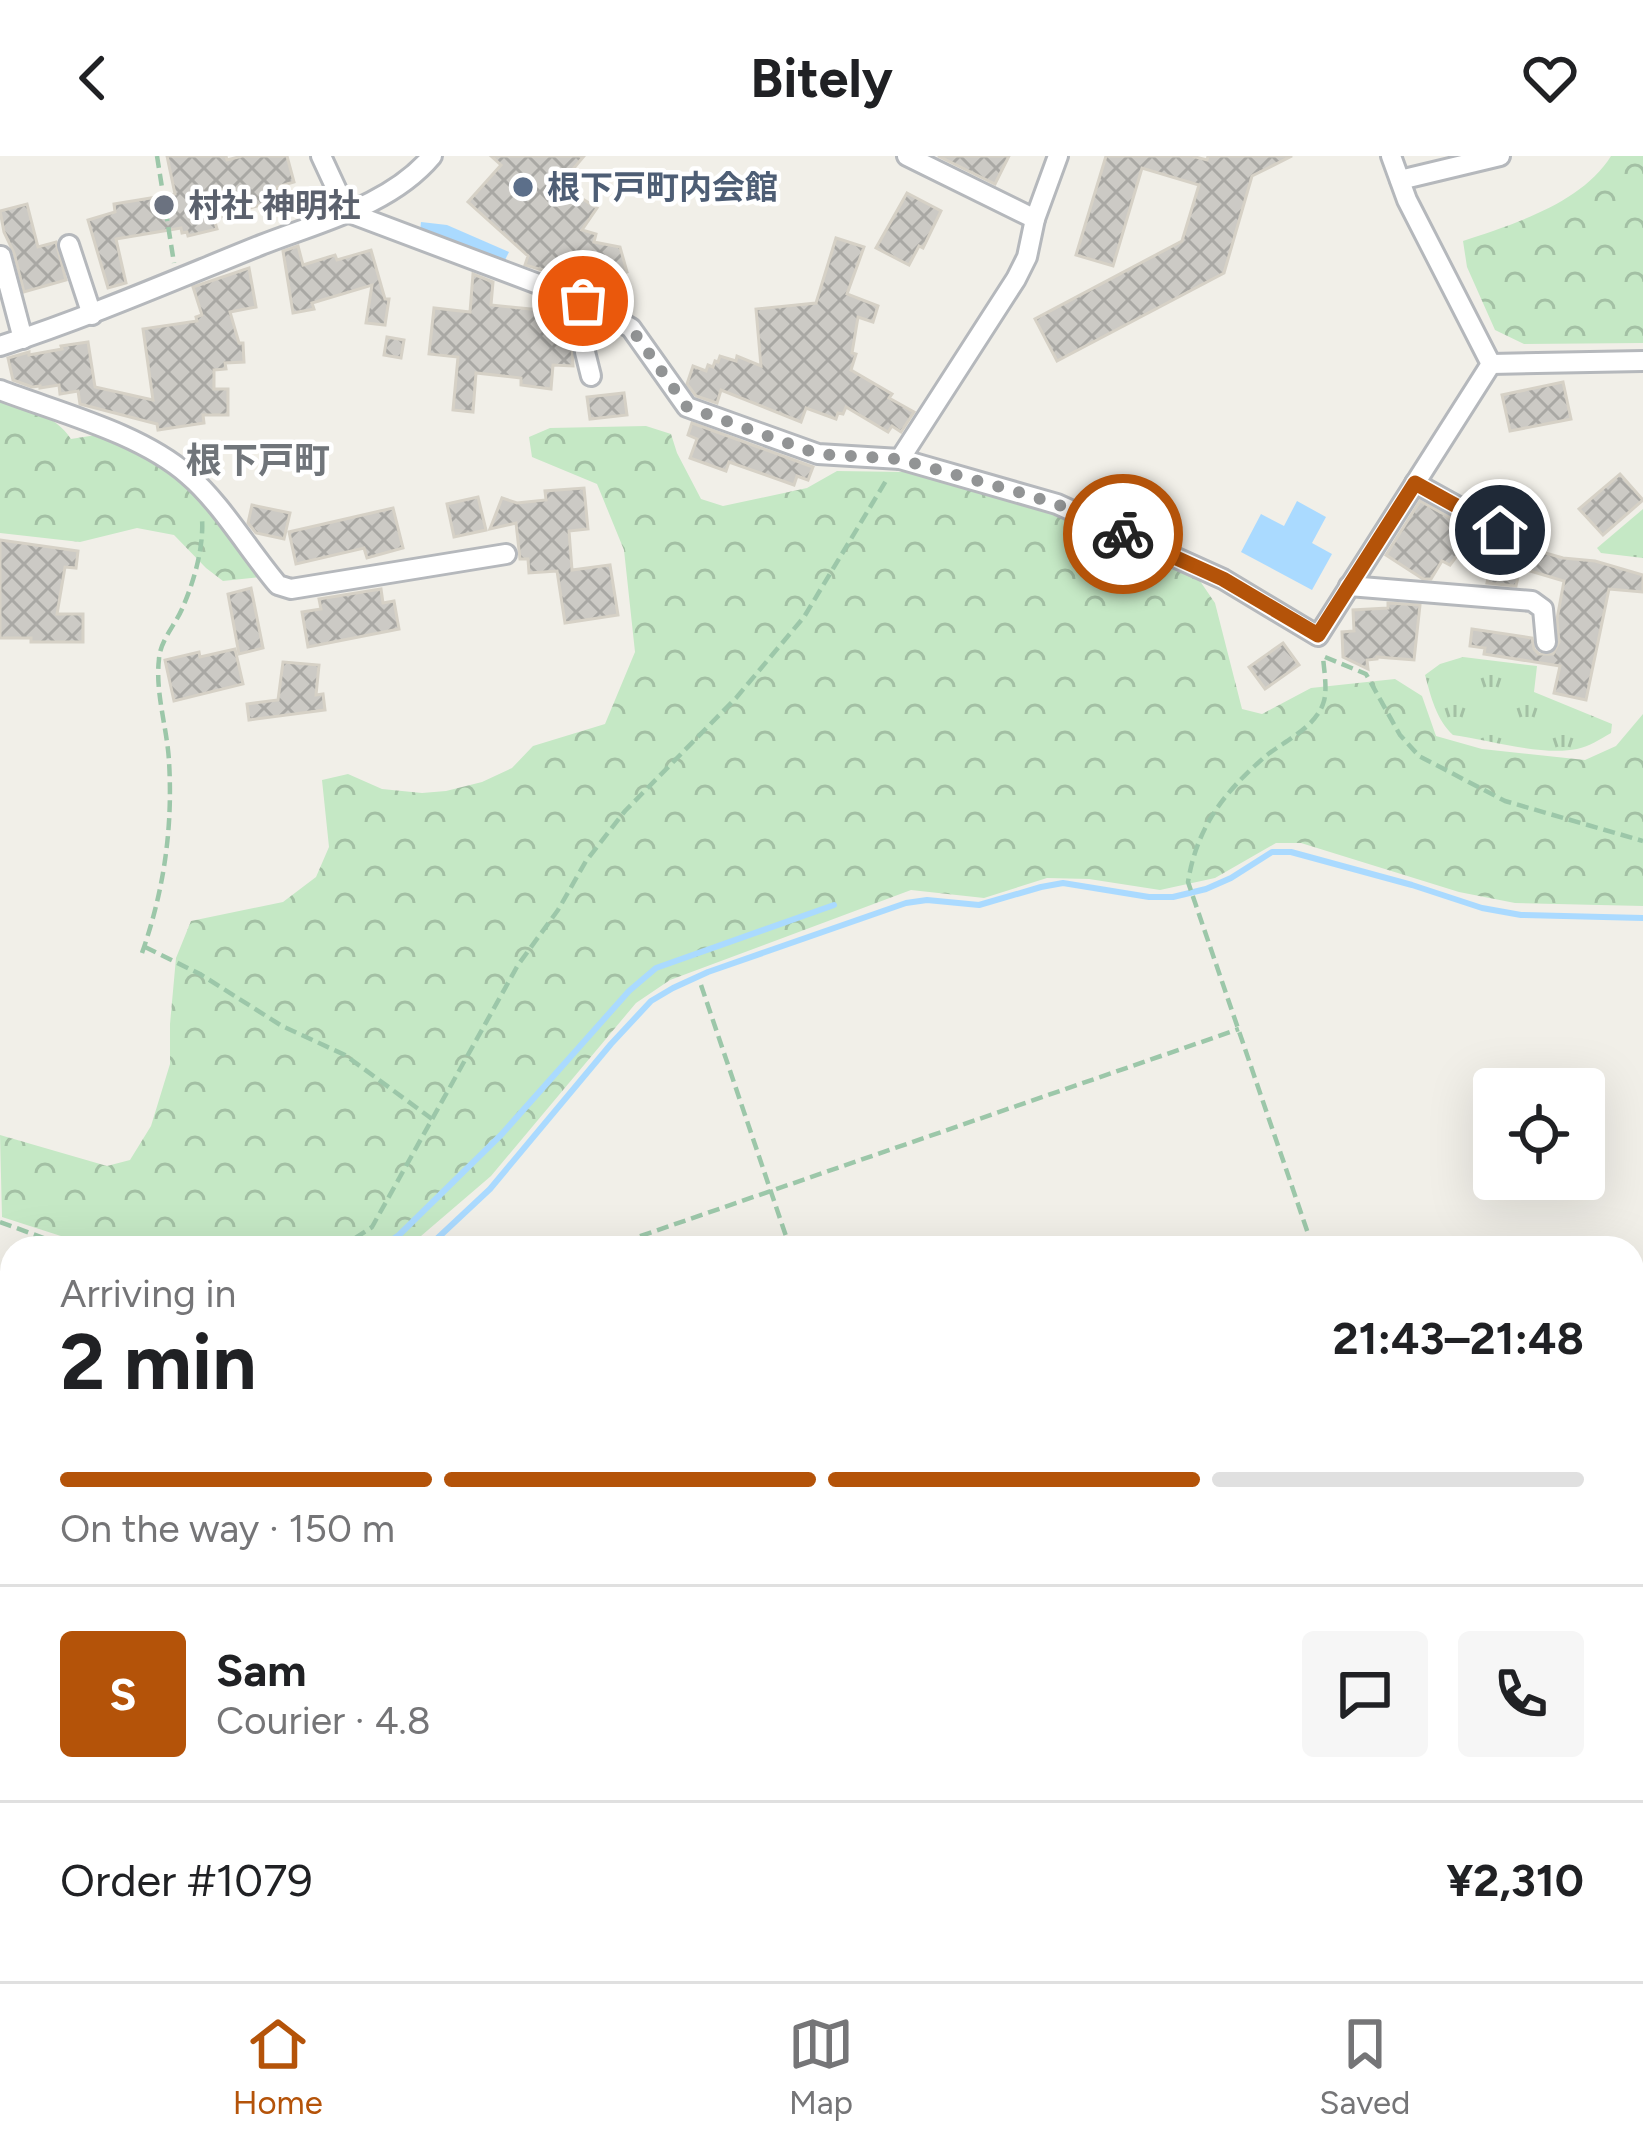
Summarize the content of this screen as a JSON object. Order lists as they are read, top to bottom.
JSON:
{
  "districts": ["根下戸町"],
  "places": ["根下戸町内会館", "村社 神明社"],
  "page": {
    "header": "Bitely",
    "heading": ["2 min", "Arriving in", "21:43–21:48"],
    "panel": [
      "Sam",
      "Courier · 4.8",
      "Order #1079",
      "¥2,310"
    ],
    "bar": "On the way · 150 m",
    "round": "S",
    "tabs": ["Home", "Map", "Saved"]
  }
}
